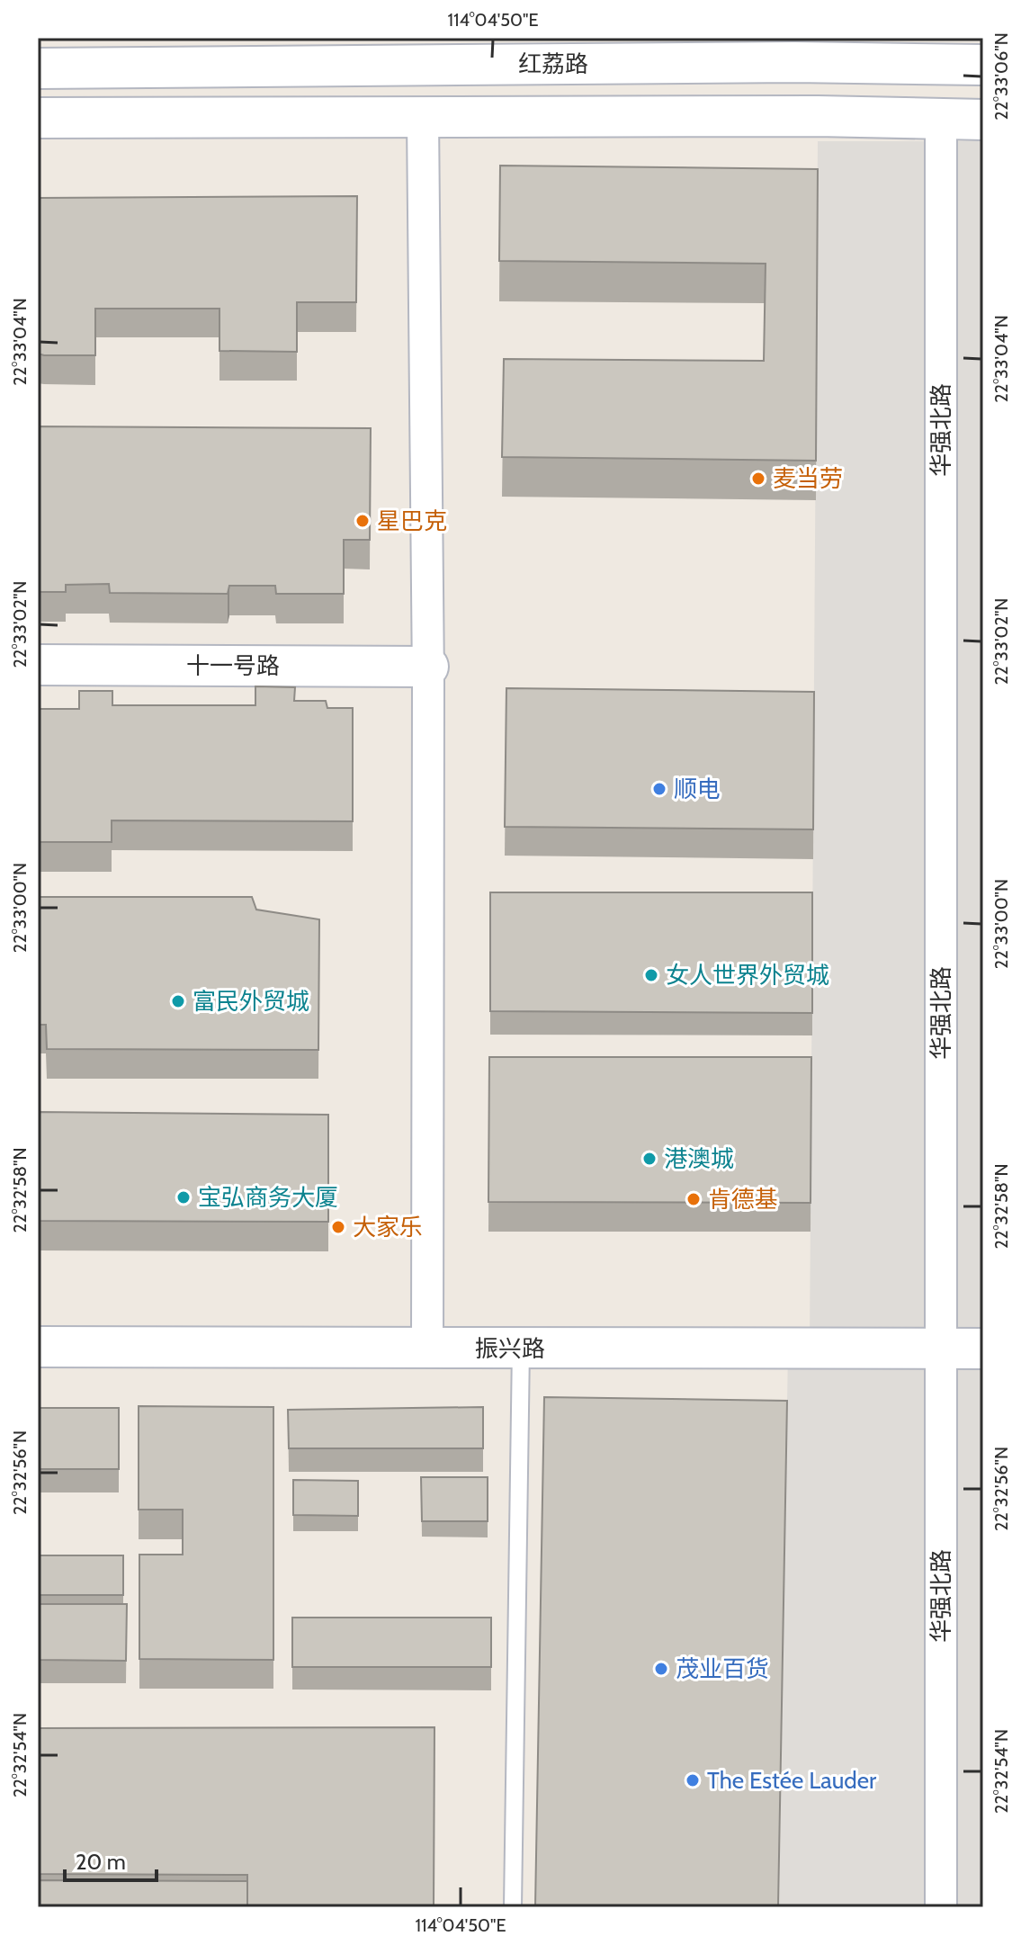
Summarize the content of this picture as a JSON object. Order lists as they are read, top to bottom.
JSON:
{
  "streets": {
    "main road": [
      "红荔路",
      "华强北路",
      "十一号路",
      "振兴路"
    ]
  },
  "crossings": [
    ["红荔路", "华强北路"],
    ["华强北路", "振兴路"]
  ],
  "places": [
    "麦当劳",
    "星巴克",
    "顺电",
    "女人世界外贸城",
    "富民外贸城",
    "港澳城",
    "宝弘商务大厦",
    "肯德基",
    "大家乐",
    "茂业百货",
    "The Estée Lauder"
  ],
  "scale_bar": "20 m",
  "coordinates": [
    "114°04'50\"E",
    "22°33'06\"N",
    "22°33'04\"N",
    "22°33'02\"N",
    "22°33'00\"N",
    "22°32'58\"N",
    "22°32'56\"N",
    "22°32'54\"N"
  ]
}
